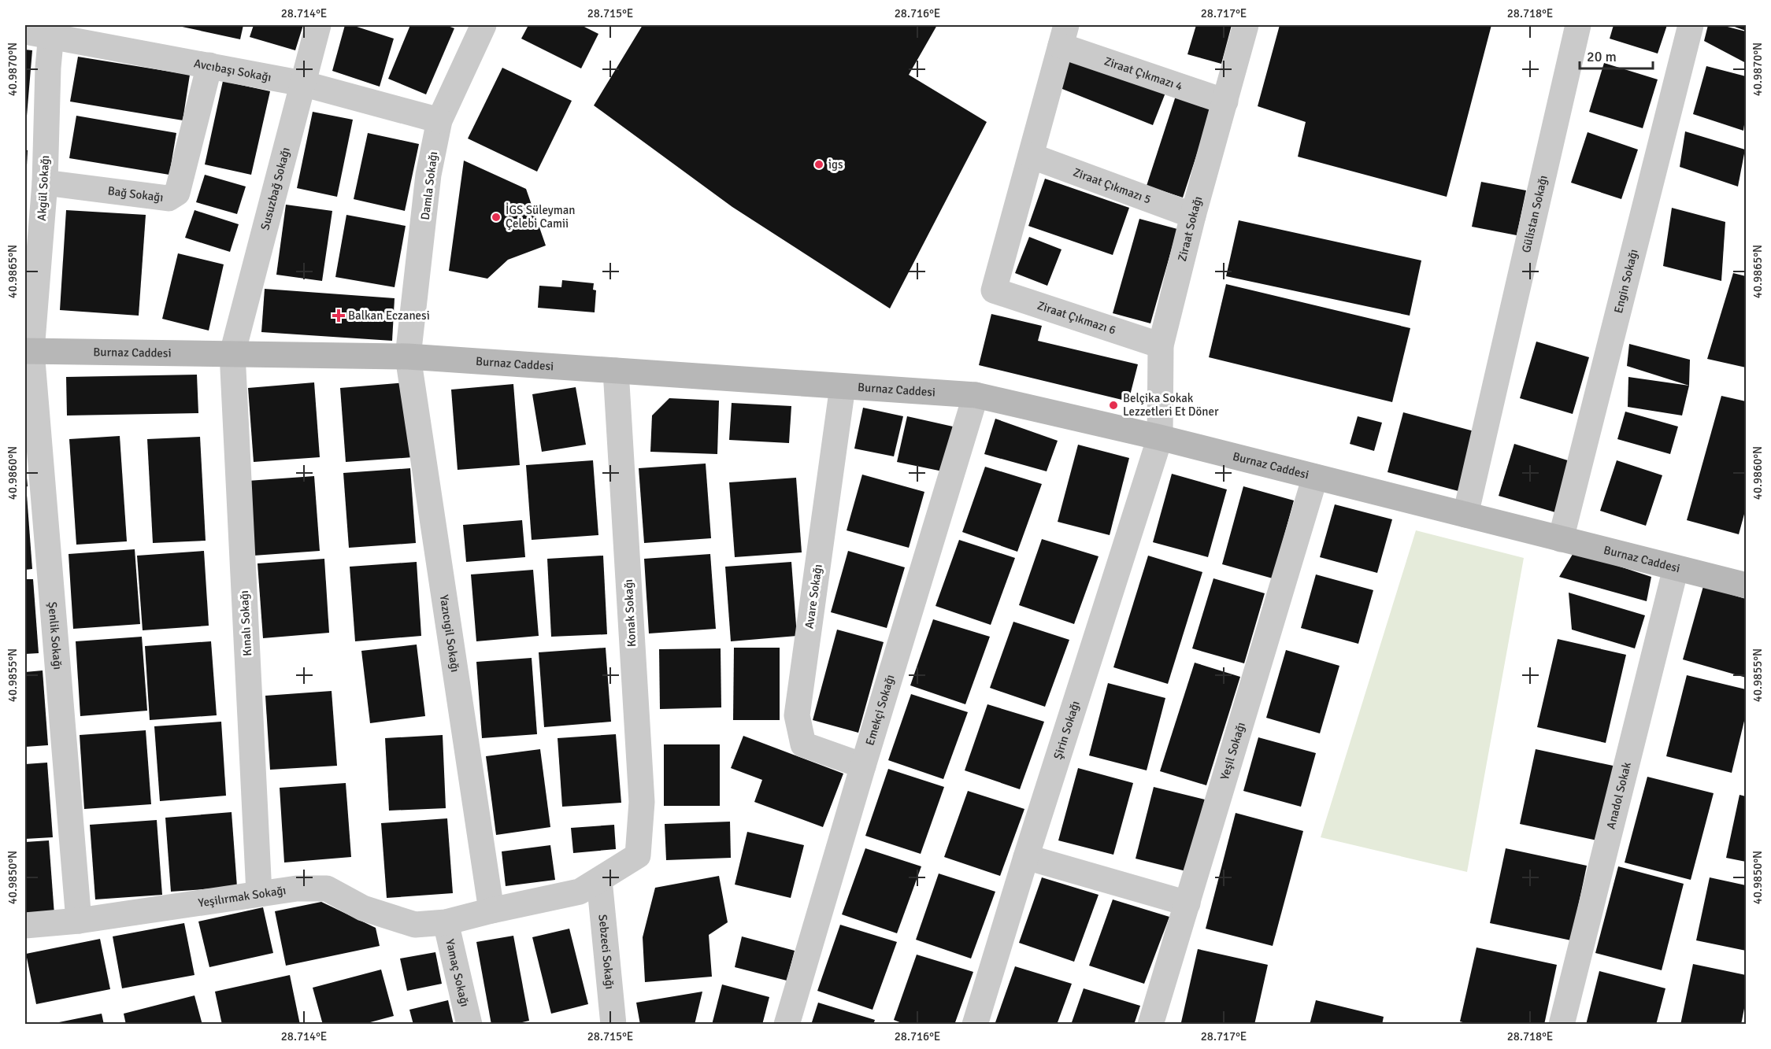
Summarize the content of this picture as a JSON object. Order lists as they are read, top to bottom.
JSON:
{
  "streets": {
    "main road": ["Burnaz Caddesi"],
    "street": [
      "Avcıbaşı Sokağı",
      "Ziraat Çıkmazı 4",
      "Damla Sokağı",
      "Ziraat Çıkmazı 5",
      "Akgül Sokağı",
      "Susuzbağ Sokağı",
      "Bağ Sokağı",
      "Gülistan Sokağı",
      "Ziraat Sokağı",
      "Engin Sokağı",
      "Ziraat Çıkmazı 6",
      "Avare Sokağı",
      "Konak Sokağı",
      "Kınalı Sokağı",
      "Yazıcıgil Sokağı",
      "Şenlik Sokağı",
      "Emekçi Sokağı",
      "Şirin Sokağı",
      "Yeşil Sokağı",
      "Anadol Sokak",
      "Yeşilırmak Sokağı",
      "Sebzeci Sokağı",
      "Yamaç Sokağı"
    ]
  },
  "crossings": [
    ["Avcıbaşı Sokağı", "Damla Sokağı"],
    ["Avcıbaşı Sokağı", "Akgül Sokağı"],
    ["Avcıbaşı Sokağı", "Susuzbağ Sokağı"],
    ["Avcıbaşı Sokağı", "Bağ Sokağı"],
    ["Ziraat Çıkmazı 4", "Ziraat Sokağı"],
    ["Damla Sokağı", "Burnaz Caddesi"],
    ["Damla Sokağı", "Yazıcıgil Sokağı"],
    ["Ziraat Çıkmazı 5", "Ziraat Sokağı"],
    ["Ziraat Çıkmazı 5", "Ziraat Çıkmazı 6"],
    ["Akgül Sokağı", "Bağ Sokağı"],
    ["Akgül Sokağı", "Burnaz Caddesi"],
    ["Akgül Sokağı", "Şenlik Sokağı"],
    ["Susuzbağ Sokağı", "Burnaz Caddesi"],
    ["Susuzbağ Sokağı", "Kınalı Sokağı"],
    ["Gülistan Sokağı", "Burnaz Caddesi"],
    ["Ziraat Sokağı", "Ziraat Çıkmazı 6"],
    ["Ziraat Sokağı", "Burnaz Caddesi"],
    ["Ziraat Sokağı", "Şirin Sokağı"],
    ["Engin Sokağı", "Burnaz Caddesi"],
    ["Burnaz Caddesi", "Avare Sokağı"],
    ["Burnaz Caddesi", "Konak Sokağı"],
    ["Burnaz Caddesi", "Kınalı Sokağı"],
    ["Burnaz Caddesi", "Yazıcıgil Sokağı"],
    ["Burnaz Caddesi", "Şenlik Sokağı"],
    ["Burnaz Caddesi", "Emekçi Sokağı"],
    ["Burnaz Caddesi", "Şirin Sokağı"],
    ["Burnaz Caddesi", "Yeşil Sokağı"],
    ["Burnaz Caddesi", "Anadol Sokak"],
    ["Avare Sokağı", "Emekçi Sokağı"],
    ["Konak Sokağı", "Yeşilırmak Sokağı"],
    ["Kınalı Sokağı", "Yeşilırmak Sokağı"],
    ["Yazıcıgil Sokağı", "Yeşilırmak Sokağı"],
    ["Şenlik Sokağı", "Yeşilırmak Sokağı"],
    ["Yeşilırmak Sokağı", "Sebzeci Sokağı"],
    ["Yeşilırmak Sokağı", "Yamaç Sokağı"]
  ],
  "places": {
    "other": ["igs", "İGS Süleyman Çelebi Camii", "Belçika Sokak Lezzetleri Et Döner"],
    "health": ["Balkan Eczanesi"]
  },
  "scale_bar": "20 m",
  "coordinates": [
    "28.714°E",
    "28.715°E",
    "28.716°E",
    "28.717°E",
    "28.718°E",
    "40.9870°N",
    "40.9865°N",
    "40.9860°N",
    "40.9855°N",
    "40.9850°N"
  ]
}
